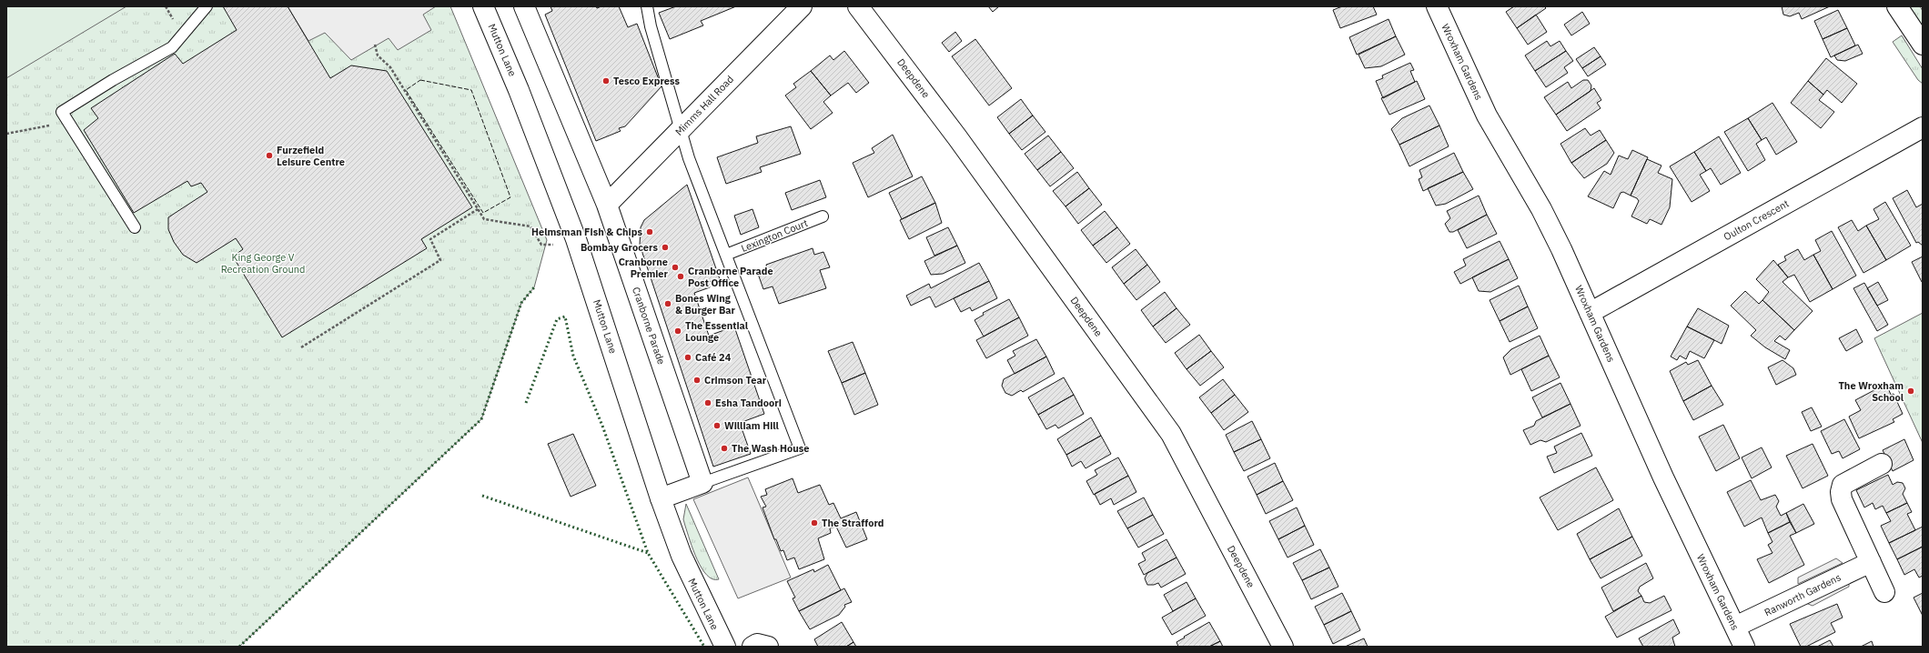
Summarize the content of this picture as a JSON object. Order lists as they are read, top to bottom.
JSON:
{
  "streets": {
    "street": [
      "Mutton Lane",
      "Wroxham Gardens",
      "Deepdene",
      "Mimms Hall Road",
      "Oulton Crescent",
      "Cranborne Parade",
      "Ranworth Gardens"
    ],
    "lane": ["Lexington Court"]
  },
  "crossings": [
    ["Wroxham Gardens", "Oulton Crescent"],
    ["Wroxham Gardens", "Ranworth Gardens"],
    ["Mimms Hall Road", "Cranborne Parade"]
  ],
  "parks": ["King George V Recreation Ground"],
  "places": [
    "Tesco Express",
    "Furzefield Leisure Centre",
    "Helmsman Fish & Chips",
    "Bombay Grocers",
    "Cranborne Premier",
    "Cranborne Parade Post Office",
    "Bones Wing & Burger Bar",
    "The Essential Lounge",
    "Café 24",
    "Crimson Tear",
    "The Wroxham School",
    "Esha Tandoori",
    "William Hill",
    "The Wash House",
    "The Strafford"
  ]
}
